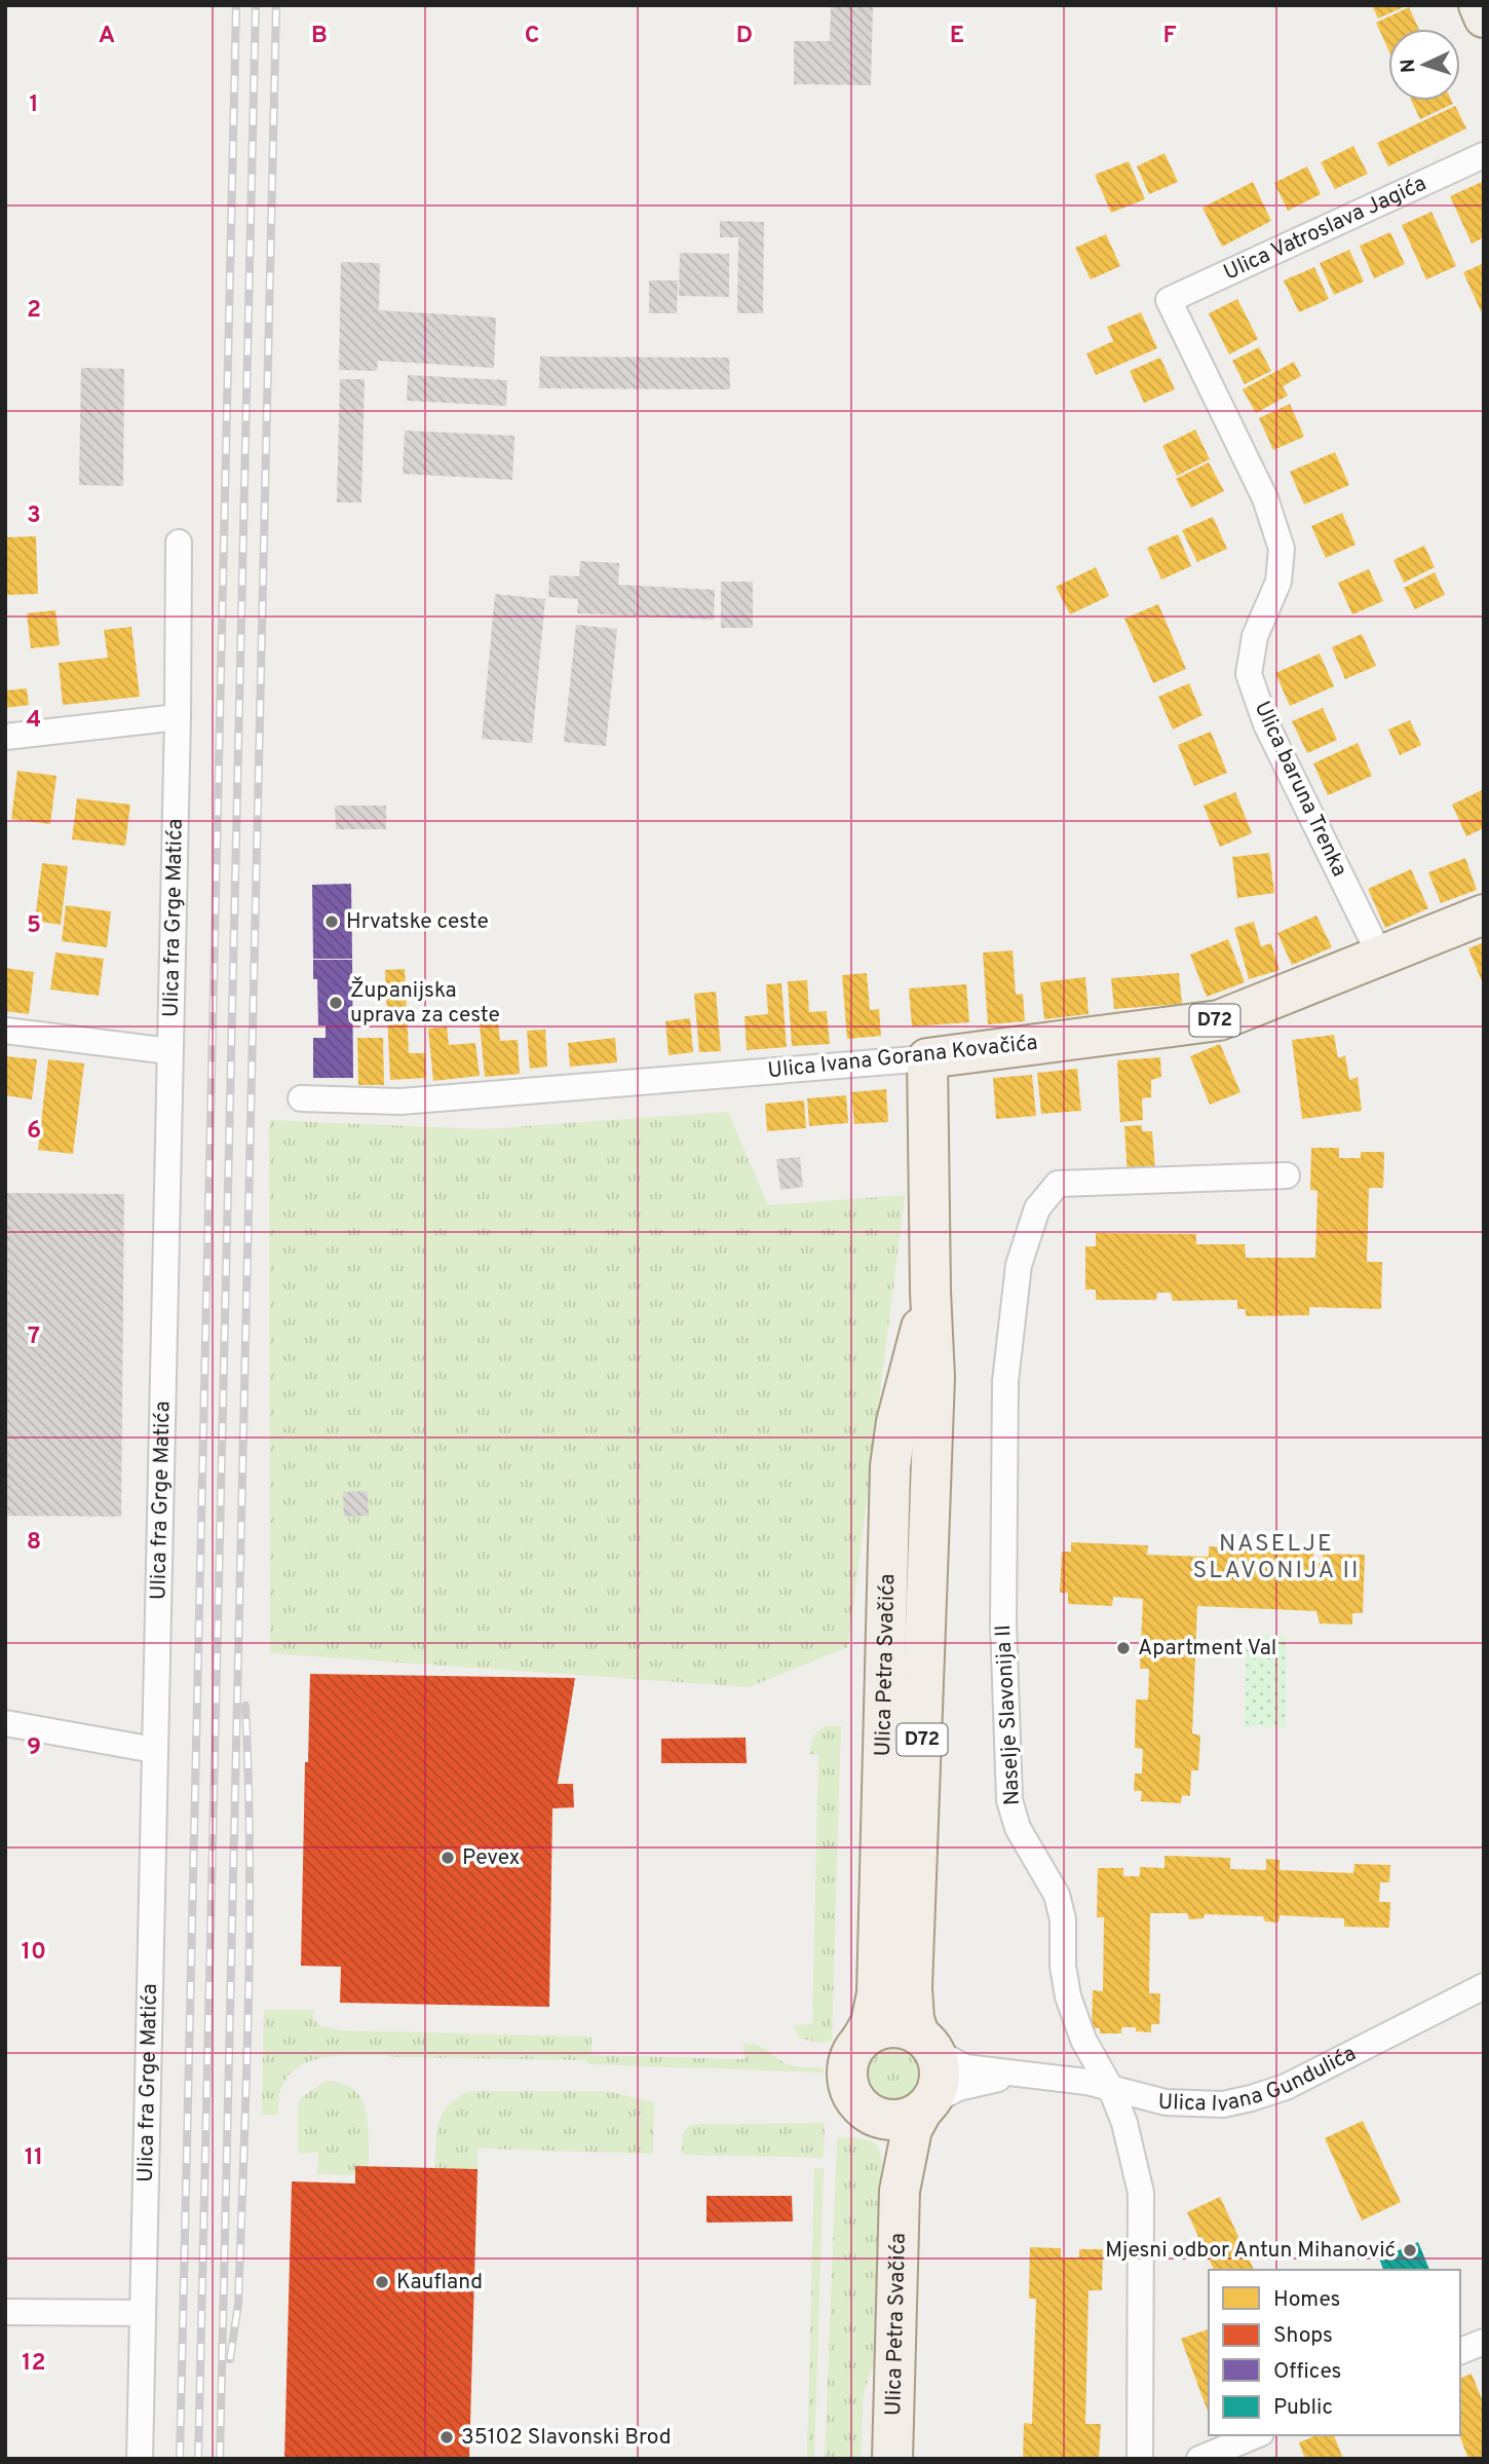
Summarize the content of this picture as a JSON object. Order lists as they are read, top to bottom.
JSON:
{
  "streets": {
    "main road": ["D72", "Ulica Ivana Gorana Kovačića", "Ulica Petra Svačića"],
    "street": [
      "Ulica Vatroslava Jagića",
      "Ulica baruna Trenka",
      "Ulica fra Grge Matića",
      "Naselje Slavonija II",
      "Ulica Ivana Gundulića"
    ]
  },
  "crossings": [
    ["Ulica Vatroslava Jagića", "Ulica baruna Trenka"],
    ["Ulica baruna Trenka", "Ulica Ivana Gorana Kovačića"],
    ["D72", "Ulica Petra Svačića"],
    ["Ulica Ivana Gorana Kovačića", "Ulica Petra Svačića"],
    ["Naselje Slavonija II", "Ulica Ivana Gundulića"]
  ],
  "districts": ["NASELJE SLAVONIJA II"],
  "places": [
    "Hrvatske ceste",
    "Županijska uprava za ceste",
    "Apartment Val",
    "Pevex",
    "Mjesni odbor Antun Mihanović",
    "Kaufland",
    "35102 Slavonski Brod"
  ],
  "legend": [
    "Homes",
    "Shops",
    "Offices",
    "Public"
  ],
  "north": "left",
  "grid": {
    "columns": [
      "A",
      "B",
      "C",
      "D",
      "E",
      "F"
    ],
    "rows": [
      "1",
      "2",
      "3",
      "4",
      "5",
      "6",
      "7",
      "8",
      "9",
      "10",
      "11",
      "12"
    ]
  }
}
